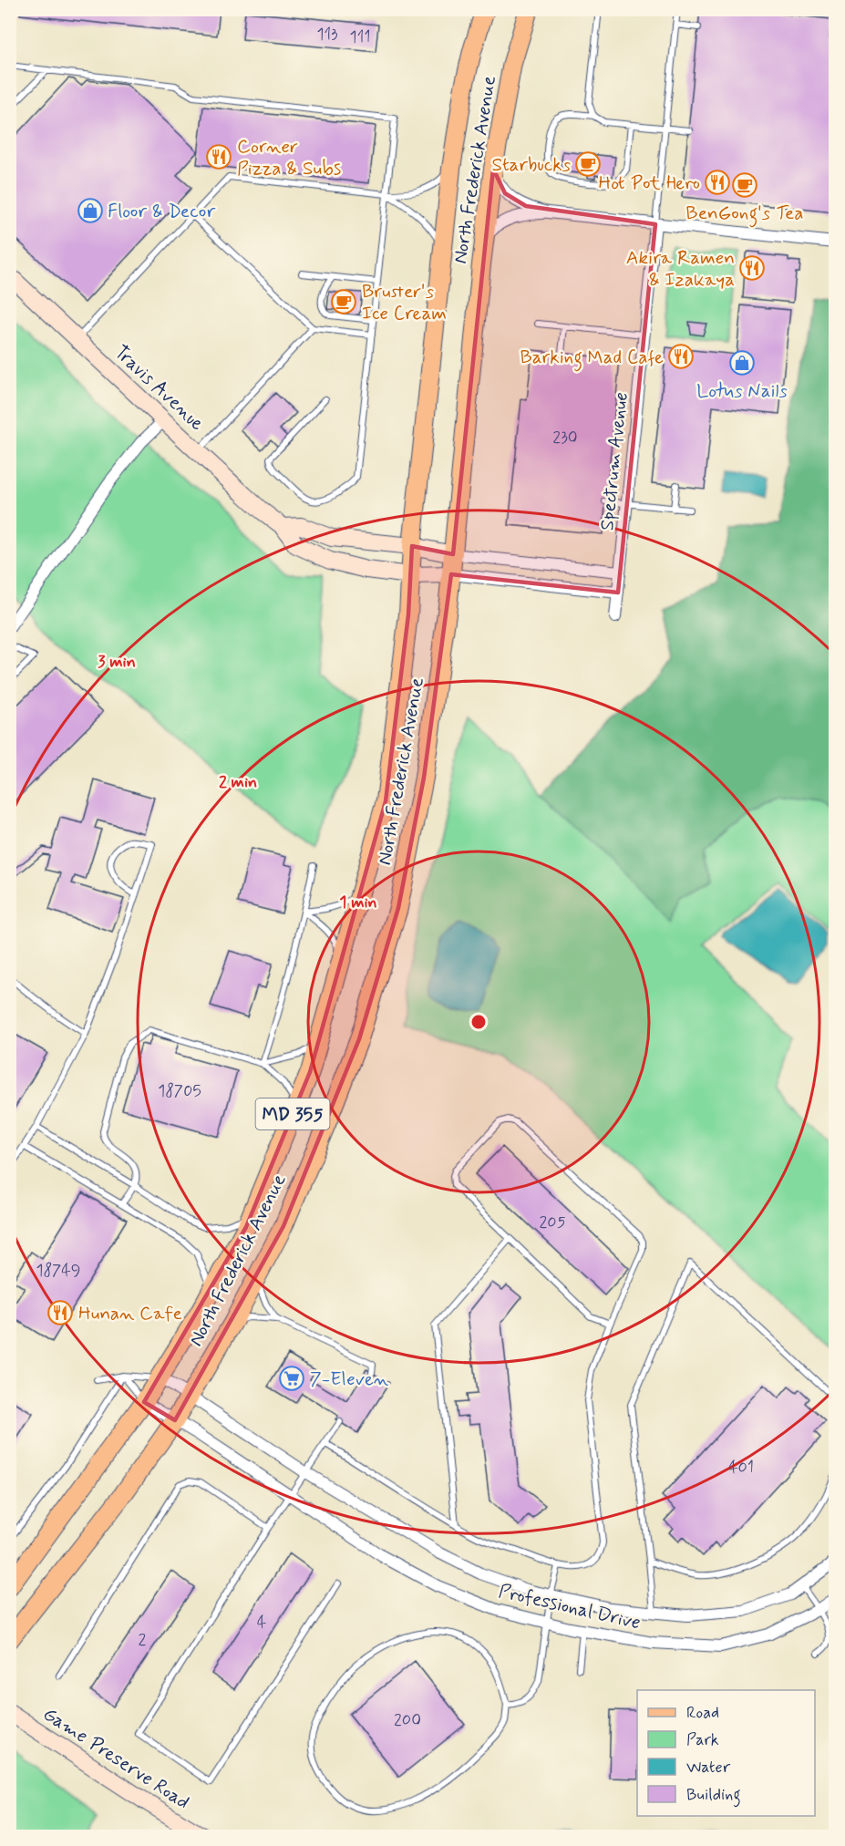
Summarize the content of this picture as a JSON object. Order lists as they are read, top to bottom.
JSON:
{
  "streets": {
    "main road": ["North Frederick Avenue", "MD 355"],
    "street": [
      "Travis Avenue",
      "Spectrum Avenue",
      "Professional Drive",
      "Game Preserve Road"
    ]
  },
  "crossings": [
    ["North Frederick Avenue", "Travis Avenue"],
    ["North Frederick Avenue", "Professional Drive"]
  ],
  "places": {
    "restaurant": [
      "Corner Pizza & Subs",
      "Hot Pot Hero",
      "Akira Ramen & Izakaya",
      "Barking Mad Cafe",
      "Hunan Cafe"
    ],
    "cafe": ["Starbucks", "BenGong's Tea", "Bruster's Ice Cream"],
    "shop": ["Floor & Decor", "Lotus Nails"],
    "supermarket": ["7-Eleven"]
  },
  "house_numbers": [
    "113",
    "111",
    "230",
    "18705",
    "205",
    "18749",
    "401",
    "4",
    "2",
    "200"
  ],
  "legend": [
    "Road",
    "Park",
    "Water",
    "Building"
  ],
  "rings": ["3 min", "2 min", "1 min"]
}
